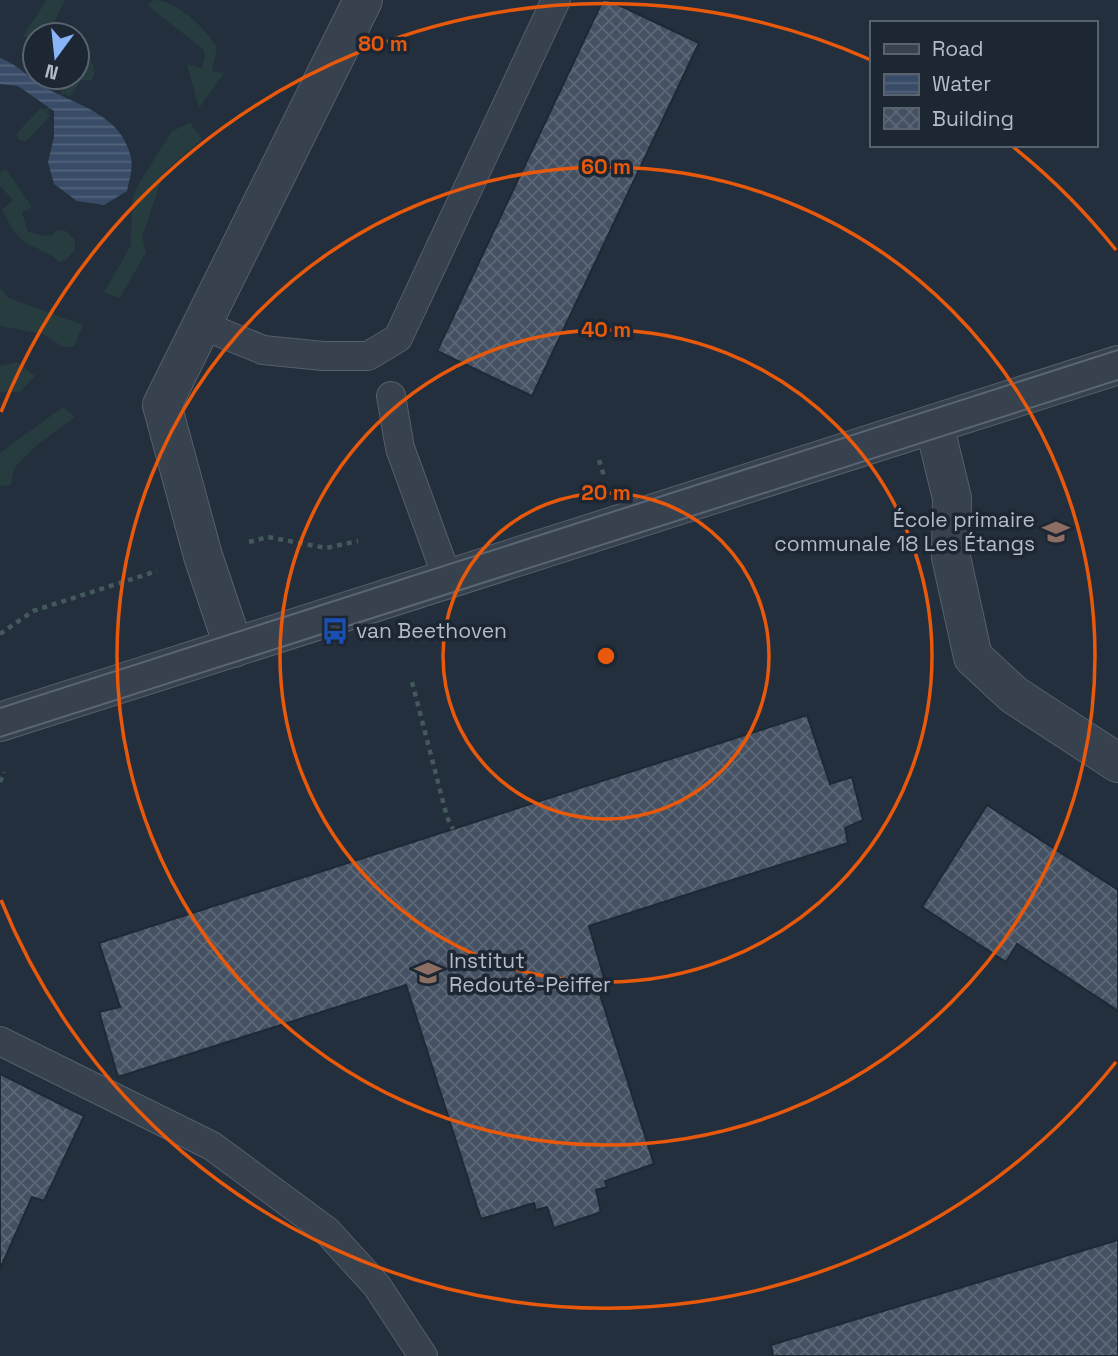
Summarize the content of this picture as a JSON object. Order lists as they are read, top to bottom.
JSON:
{
  "places": {
    "school or university": ["École primaire communale 18 Les Étangs", "Institut Redouté-Peiffer"],
    "bus stop": ["van Beethoven"]
  },
  "legend": ["Road", "Water", "Building"],
  "north": "bottom",
  "rings": [
    "80 m",
    "60 m",
    "40 m",
    "20 m"
  ]
}
